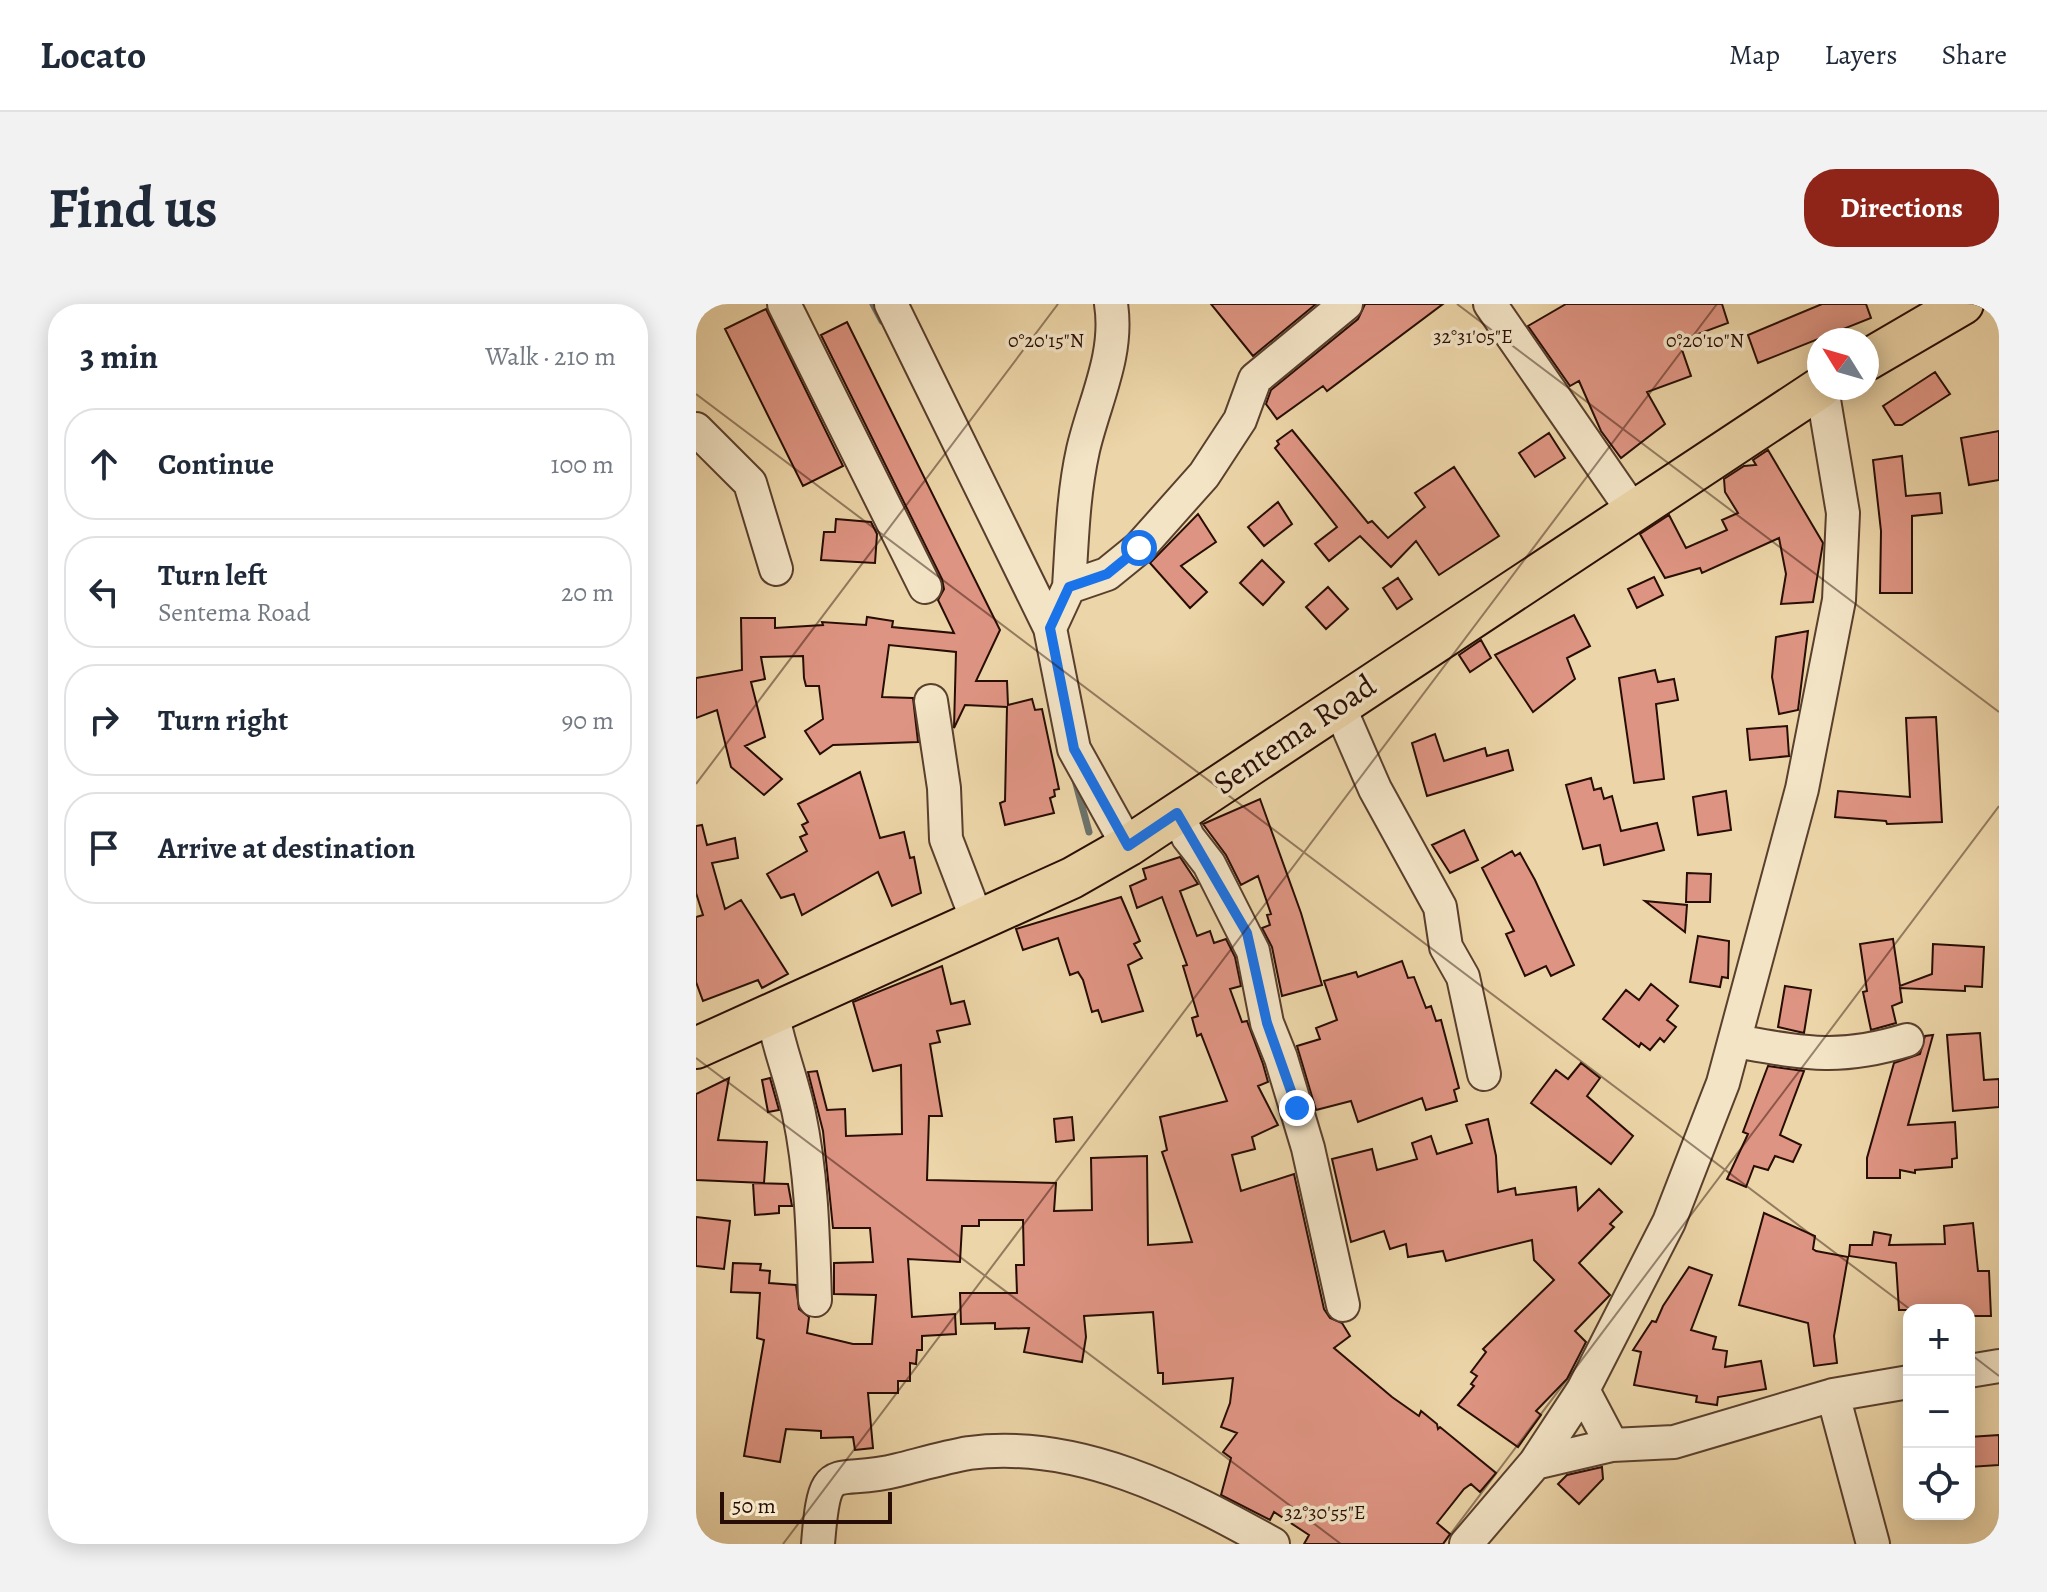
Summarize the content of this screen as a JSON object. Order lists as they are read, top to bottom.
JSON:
{
  "streets": {
    "main road": ["Sentema Road"]
  },
  "scale_bar": "50 m",
  "north": "top left",
  "page": {
    "header": "Locato",
    "nav": ["Map", "Layers", "Share"],
    "buttons": "Directions",
    "title": "Find us",
    "heading": ["3 min", "Walk · 210 m"],
    "list": [
      ["Continue", "100 m"],
      ["Turn left", "Sentema Road", "20 m"],
      ["Turn right", "90 m"],
      "Arrive at destination"
    ],
    "map_buttons": ["+", "−"],
    "scale": "50 m"
  },
  "coordinates": [
    "32°31'05\"E",
    "0°20'15\"N",
    "0°20'10\"N",
    "32°30'55\"E"
  ]
}
